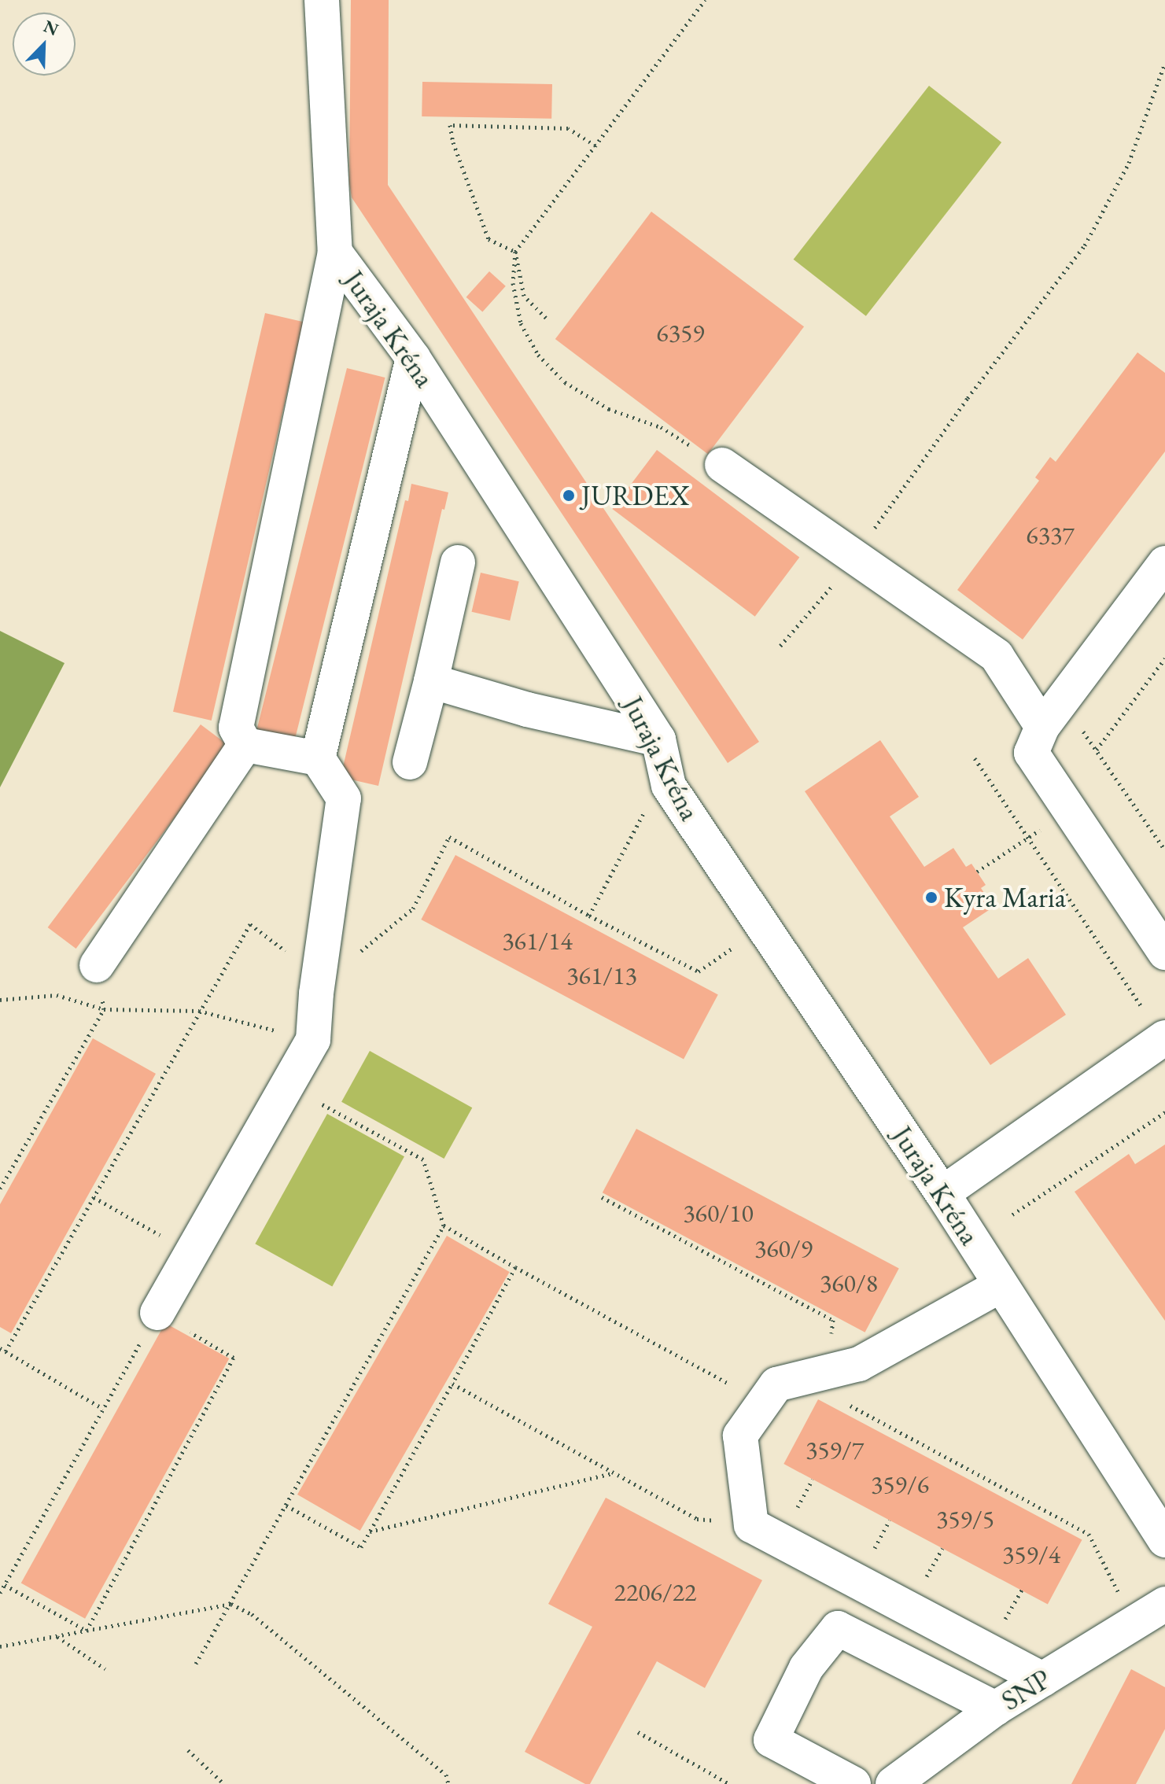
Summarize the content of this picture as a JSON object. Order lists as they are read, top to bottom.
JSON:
{
  "streets": {
    "street": ["Juraja Kréna", "SNP"]
  },
  "places": ["JURDEX", "Kyra Maria"],
  "house_numbers": [
    "6359",
    "6337",
    "361/14",
    "361/13",
    "360/10",
    "360/9",
    "360/8",
    "359/7",
    "359/6",
    "359/5",
    "359/4",
    "2206/22"
  ],
  "north": "top right"
}
